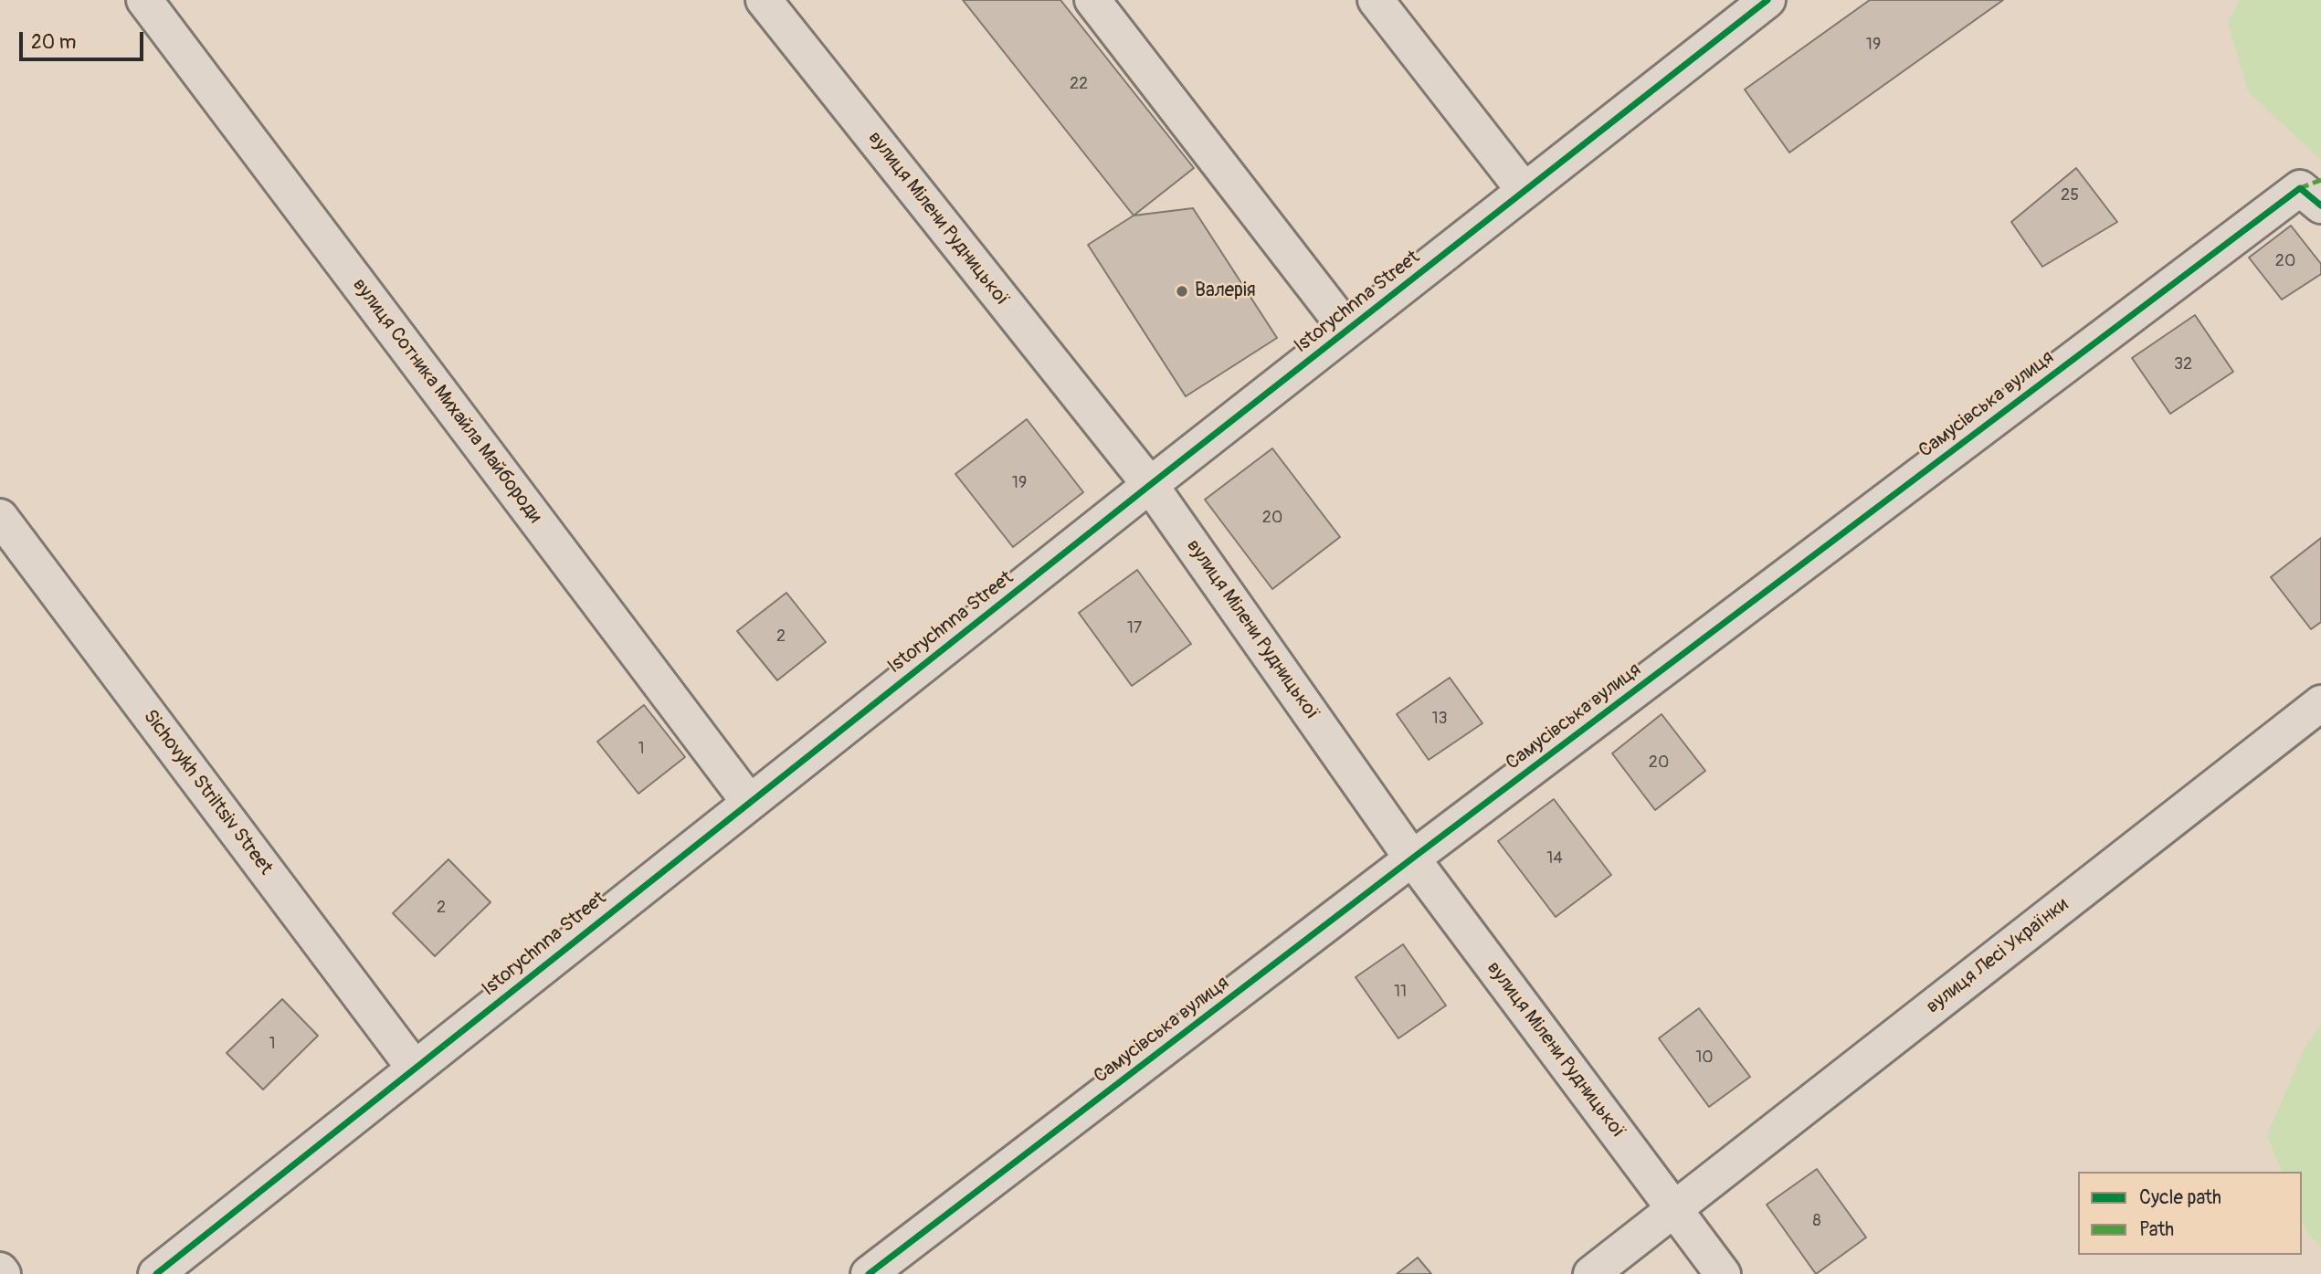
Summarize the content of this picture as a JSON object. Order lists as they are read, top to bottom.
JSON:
{
  "streets": {
    "street": [
      "вулиця Мілени Рудницької",
      "Istorychnna Street",
      "вулиця Сотника Михайла Майбороди",
      "Самусівська вулиця",
      "Sichovykh Striltsiv Street",
      "вулиця Лесі Українки"
    ]
  },
  "crossings": [
    ["вулиця Мілени Рудницької", "Istorychnna Street"],
    ["вулиця Мілени Рудницької", "Самусівська вулиця"],
    ["вулиця Мілени Рудницької", "вулиця Лесі Українки"],
    ["Istorychnna Street", "вулиця Сотника Михайла Майбороди"],
    ["Istorychnna Street", "Sichovykh Striltsiv Street"]
  ],
  "places": ["Валерія"],
  "house_numbers": [
    "19",
    "22",
    "25",
    "20",
    "32",
    "19",
    "20",
    "17",
    "2",
    "13",
    "1",
    "20",
    "14",
    "2",
    "11",
    "1",
    "10",
    "8"
  ],
  "legend": ["Cycle path", "Path"],
  "scale_bar": "20 m"
}
